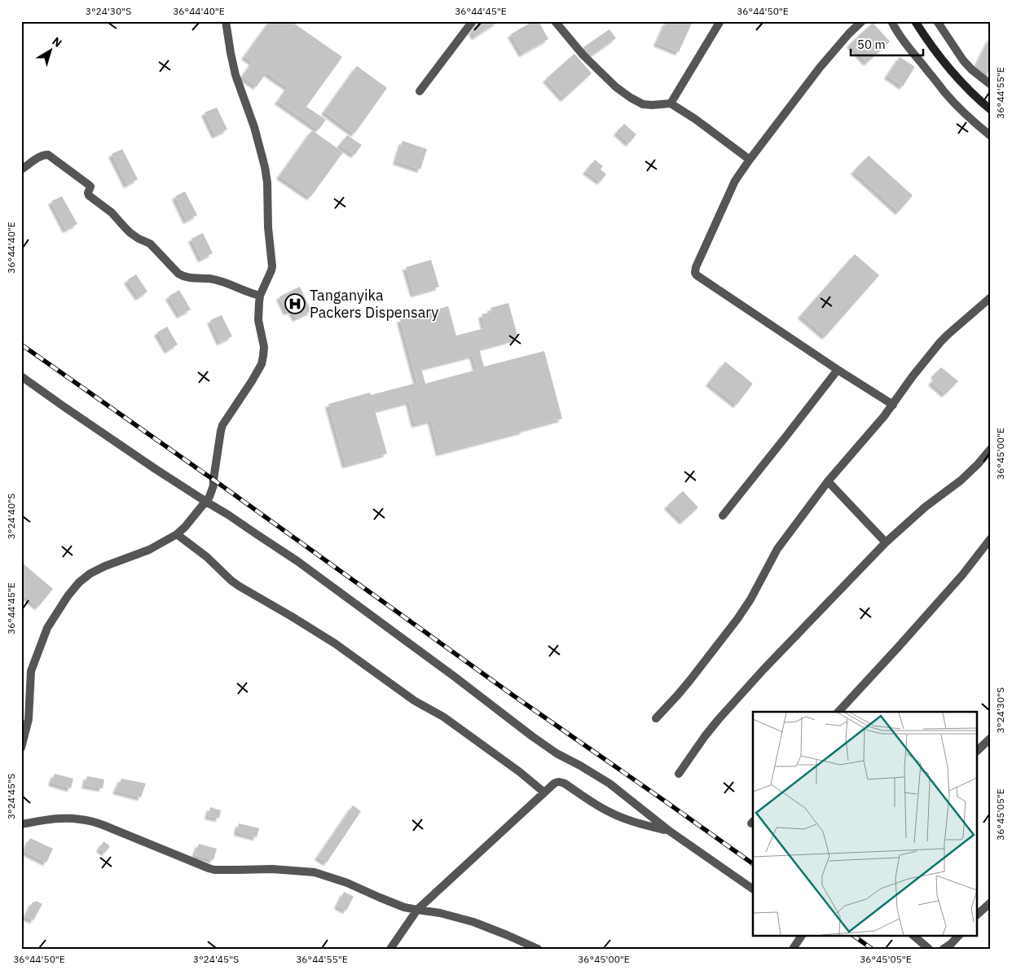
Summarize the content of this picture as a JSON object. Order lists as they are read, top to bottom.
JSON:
{
  "places": {
    "hospital": ["Tanganyika Packers Dispensary"]
  },
  "scale_bar": "50 m",
  "north": "top right",
  "coordinates": [
    "3°24'30\"S",
    "36°44'40\"E",
    "36°44'45\"E",
    "36°44'50\"E",
    "36°44'55\"E",
    "36°45'00\"E",
    "3°24'40\"S",
    "3°24'45\"S",
    "36°45'05\"E"
  ]
}
